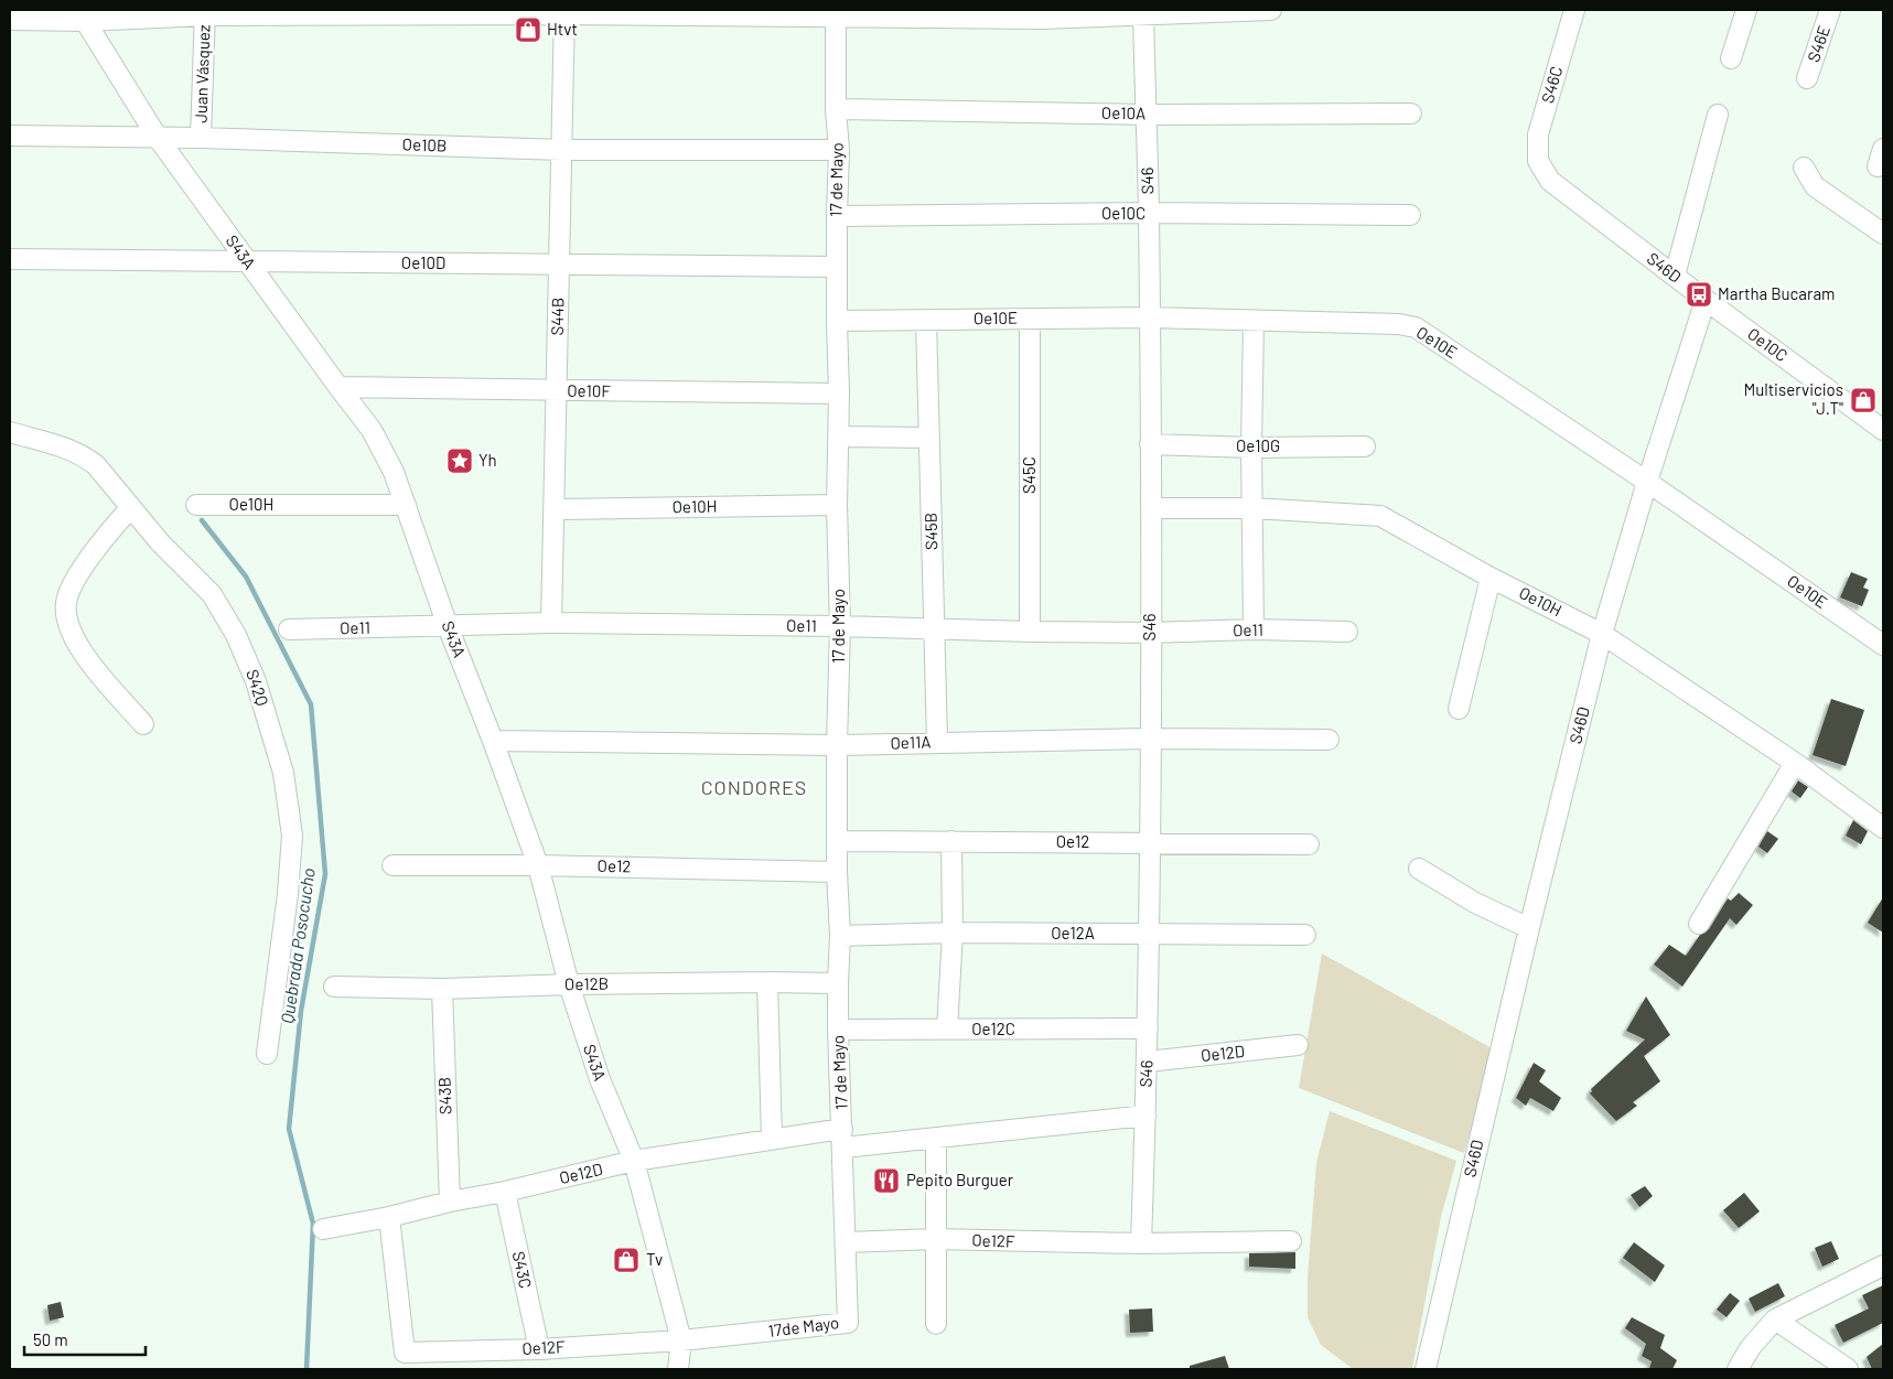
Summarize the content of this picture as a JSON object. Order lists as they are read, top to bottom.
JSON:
{
  "streets": {
    "street": [
      "S46E",
      "Juan Vásquez",
      "S46C",
      "Oe10A",
      "Oe10B",
      "17 de Mayo",
      "S46",
      "Oe10C",
      "S43A",
      "Oe10D",
      "S46D",
      "S44B",
      "Oe10E",
      "Oe10F",
      "Oe10G",
      "S45C",
      "Oe10H",
      "S45B",
      "Oe11",
      "S42Q",
      "Oe11A",
      "Oe12",
      "Oe12A",
      "Oe12B",
      "Oe12C",
      "Oe12D",
      "S43B",
      "Oe12F",
      "S43C",
      "17de Mayo"
    ]
  },
  "crossings": [
    ["Juan Vásquez", "Oe10B"],
    ["S46C", "S46D"],
    ["Oe10A", "17 de Mayo"],
    ["Oe10A", "S46"],
    ["Oe10B", "17 de Mayo"],
    ["Oe10B", "S43A"],
    ["Oe10B", "S44B"],
    ["17 de Mayo", "Oe10C"],
    ["17 de Mayo", "Oe10D"],
    ["17 de Mayo", "Oe10E"],
    ["17 de Mayo", "Oe10F"],
    ["17 de Mayo", "Oe10H"],
    ["17 de Mayo", "Oe11"],
    ["17 de Mayo", "Oe11A"],
    ["17 de Mayo", "Oe12"],
    ["17 de Mayo", "Oe12A"],
    ["17 de Mayo", "Oe12B"],
    ["17 de Mayo", "Oe12C"],
    ["17 de Mayo", "Oe12D"],
    ["17 de Mayo", "Oe12F"],
    ["17 de Mayo", "17de Mayo"],
    ["S46", "Oe10C"],
    ["S46", "Oe10E"],
    ["S46", "Oe10G"],
    ["S46", "Oe10H"],
    ["S46", "Oe11"],
    ["S46", "Oe11A"],
    ["S46", "Oe12"],
    ["S46", "Oe12A"],
    ["S46", "Oe12C"],
    ["S46", "Oe12D"],
    ["S46", "Oe12F"],
    ["Oe10C", "S46D"],
    ["S43A", "Oe10D"],
    ["S43A", "Oe10F"],
    ["S43A", "Oe10H"],
    ["S43A", "Oe11"],
    ["S43A", "Oe11A"],
    ["S43A", "Oe12"],
    ["S43A", "Oe12B"],
    ["S43A", "Oe12D"],
    ["S43A", "Oe12F"],
    ["S43A", "17de Mayo"],
    ["Oe10D", "S44B"],
    ["S46D", "Oe10E"],
    ["S46D", "Oe10H"],
    ["S44B", "Oe10F"],
    ["S44B", "Oe10H"],
    ["S44B", "Oe11"],
    ["Oe10E", "S45C"],
    ["Oe10E", "S45B"],
    ["S45C", "Oe11"],
    ["S45B", "Oe11"],
    ["S45B", "Oe11A"],
    ["Oe12B", "S43B"],
    ["Oe12D", "S43B"],
    ["Oe12D", "Oe12F"],
    ["Oe12D", "S43C"],
    ["Oe12F", "S43C"],
    ["Oe12F", "17de Mayo"]
  ],
  "districts": ["CONDORES"],
  "water": ["Quebrada Posocucho"],
  "places": {
    "shop": ["Htvt", "Multiservicios \"J.T\"", "Tv"],
    "bus stop": ["Martha Bucaram"],
    "place": ["Yh"],
    "restaurant": ["Pepito Burguer"]
  },
  "scale_bar": "50 m"
}
